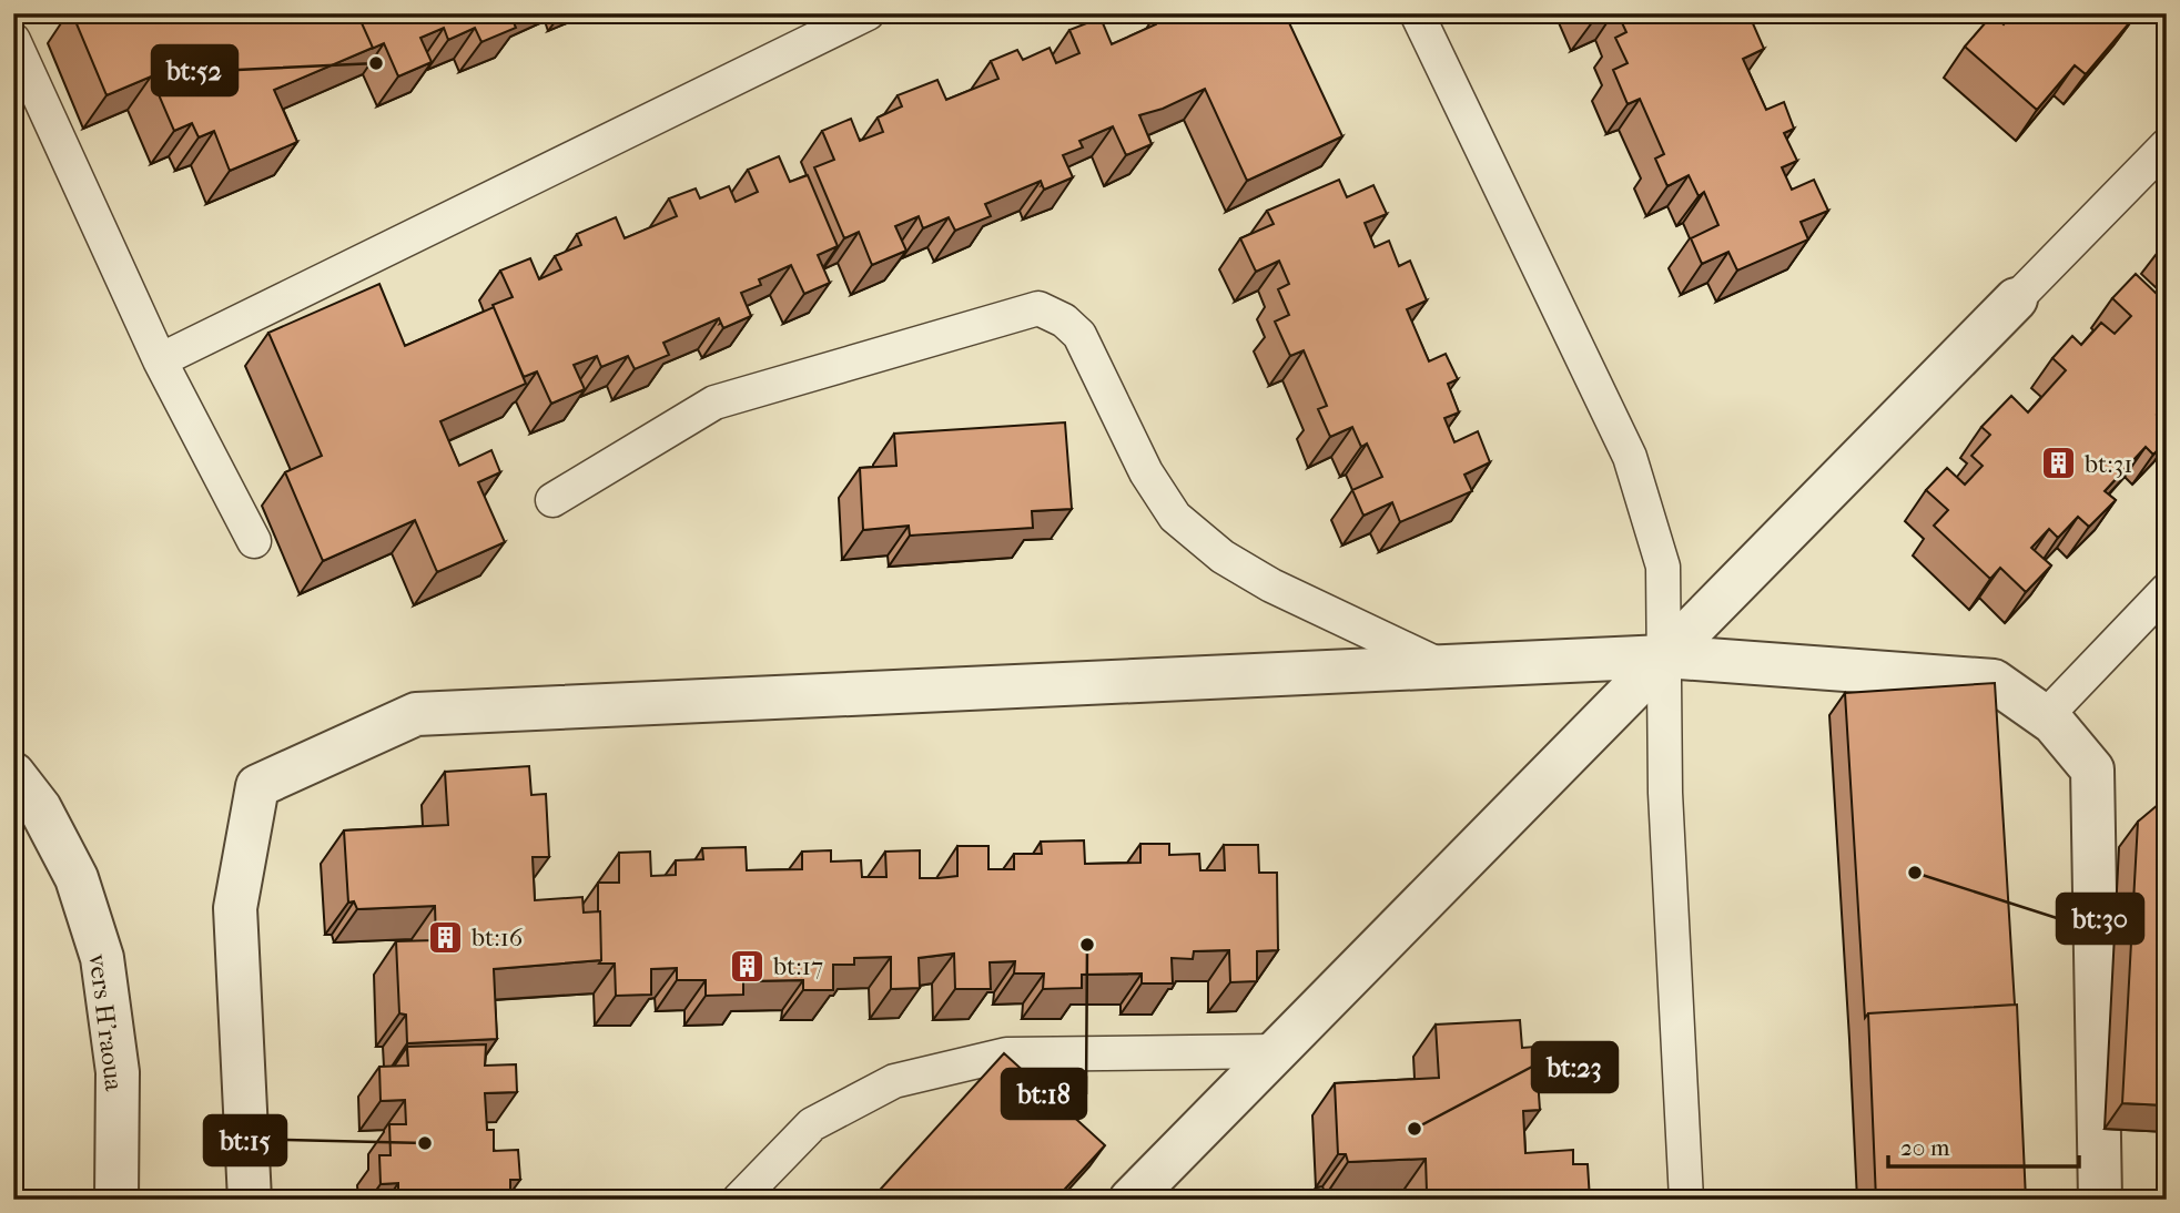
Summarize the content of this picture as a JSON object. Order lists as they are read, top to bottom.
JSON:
{
  "streets": {
    "street": ["vers H'raoua"]
  },
  "places": {
    "other": [
      "bt:52",
      "bt:30",
      "bt:18",
      "bt:23",
      "bt:15"
    ],
    "building": ["bt:31", "bt:16", "bt:17"]
  },
  "scale_bar": "20 m"
}
